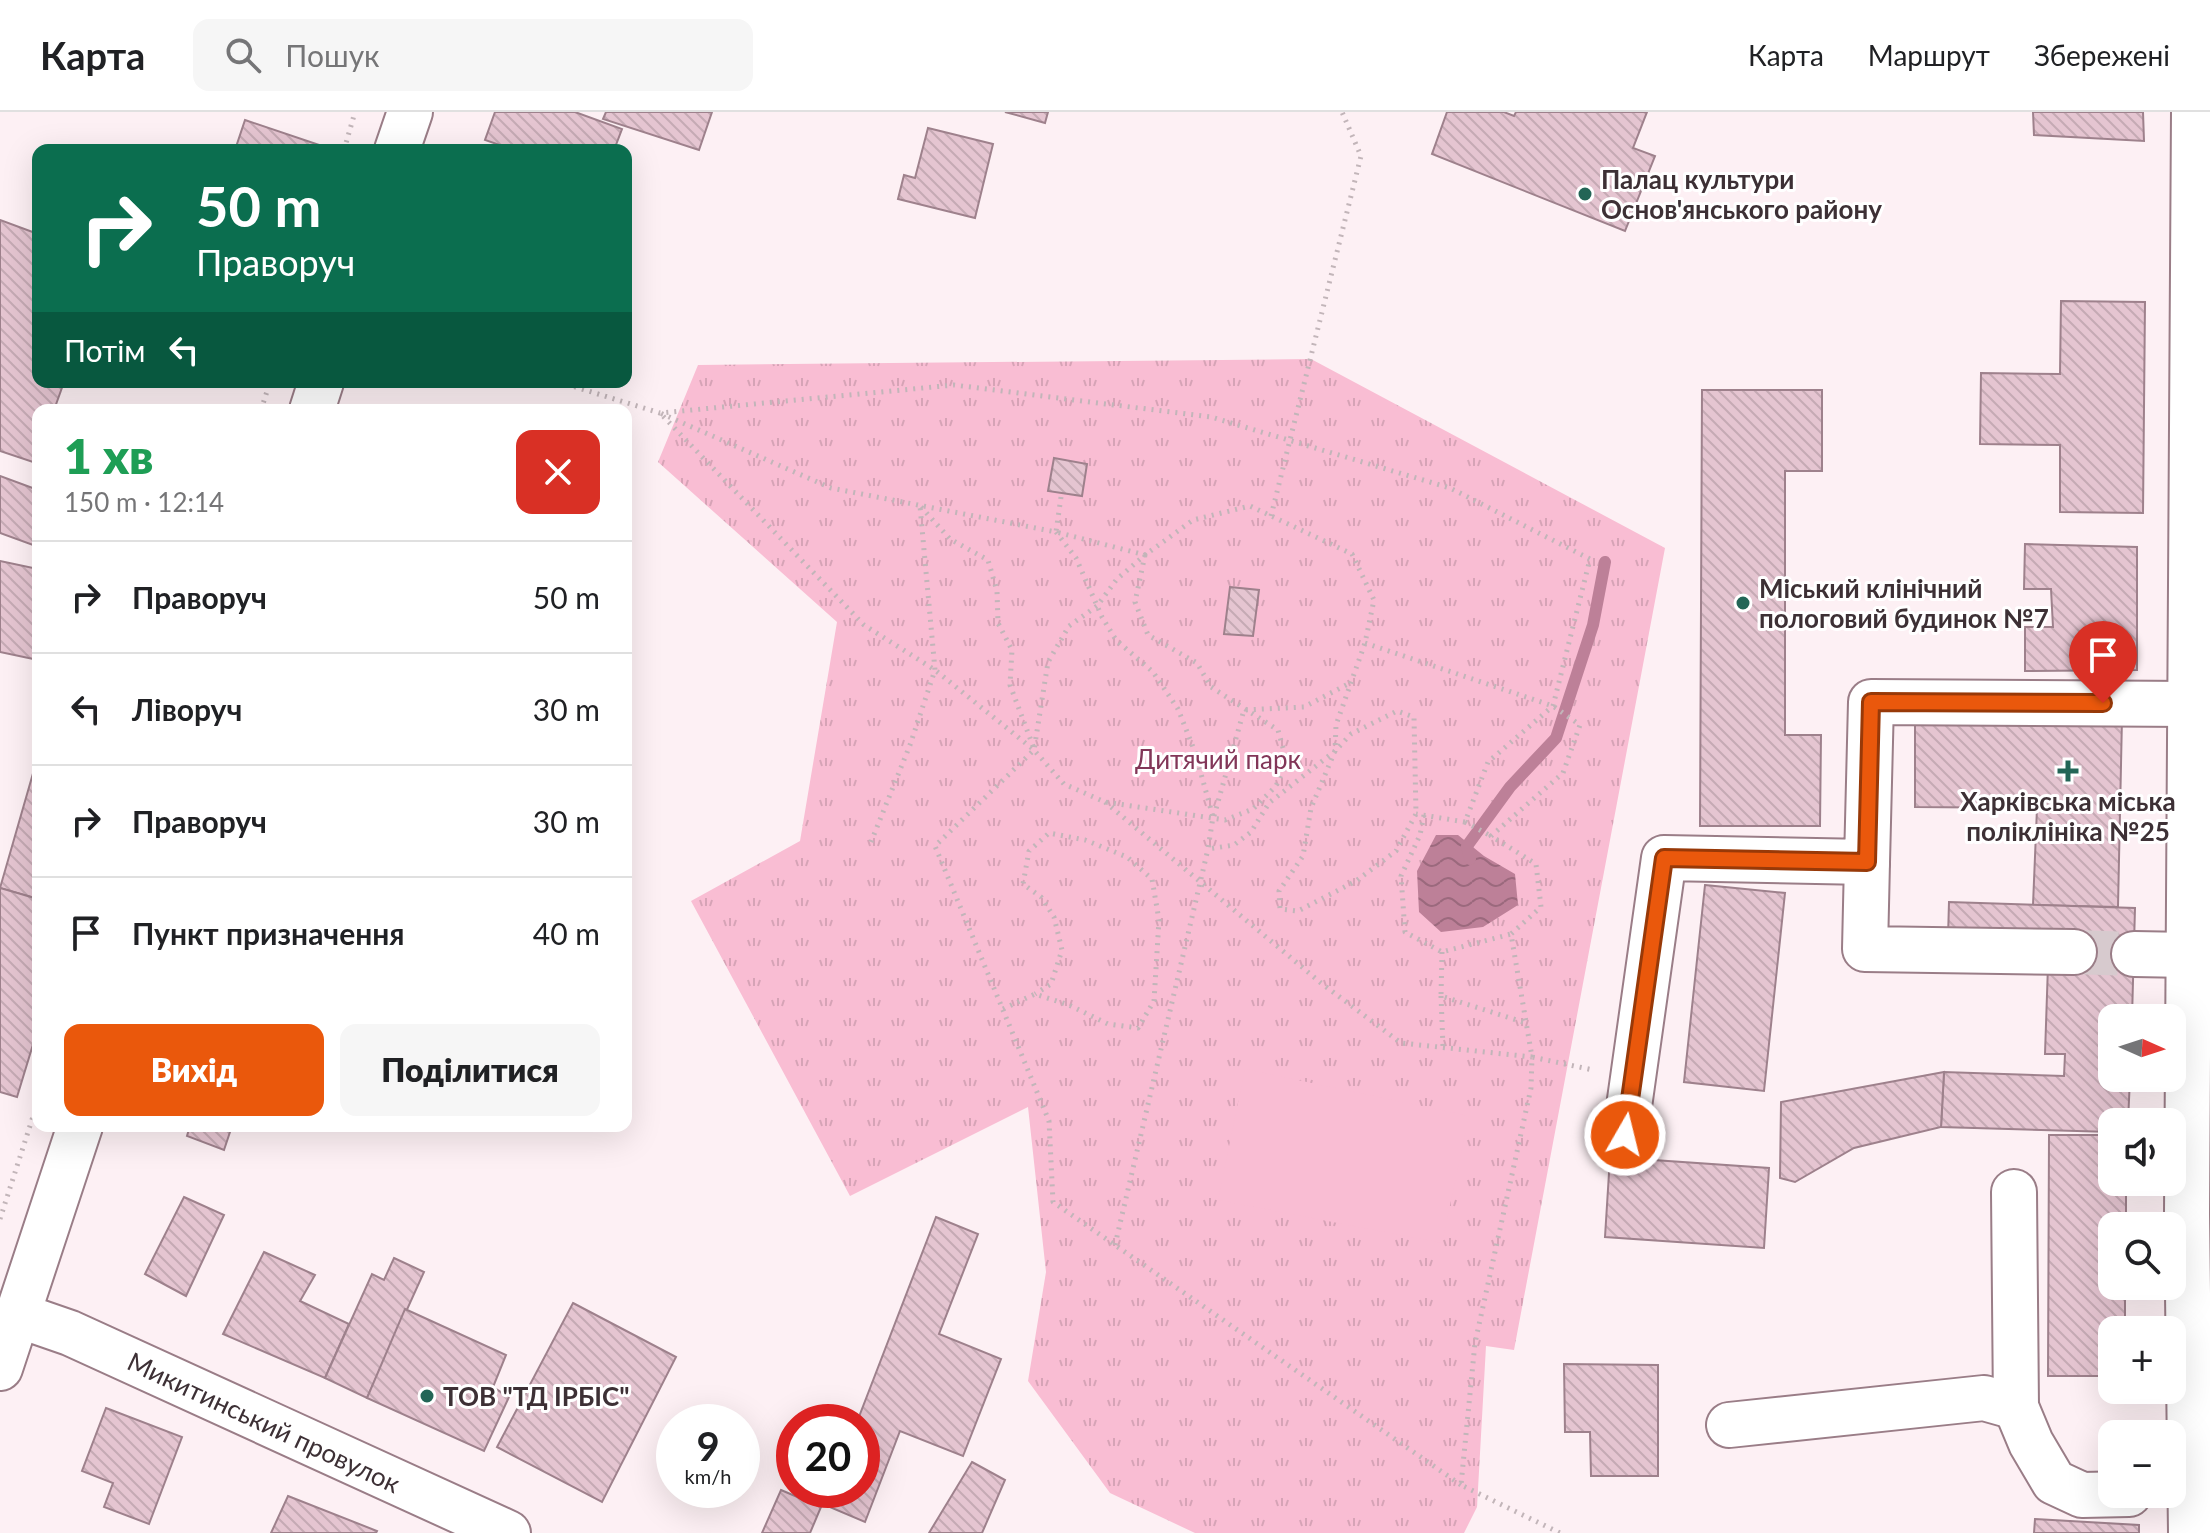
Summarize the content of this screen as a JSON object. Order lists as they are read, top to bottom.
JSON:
{
  "streets": {
    "street": ["Микитинський провулок"]
  },
  "parks": ["Дитячий парк"],
  "places": {
    "other": ["Палац культури Основ'янського району", "Міський клінічний пологовий будинок №7", "ТОВ \"ТД ІРБІС\""],
    "health": ["Харківська міська поліклініка №25"]
  },
  "north": "right",
  "page": {
    "header": "Карта",
    "search": "Пошук",
    "nav": ["Карта", "Маршрут", "Збережені"],
    "turn": ["50 m", "Праворуч"],
    "then": "Потім",
    "heading": ["1 хв", "150 m · 12:14"],
    "list": [
      {
        "name": "Праворуч",
        "value": "50 m"
      },
      {
        "name": "Ліворуч",
        "value": "30 m"
      },
      {
        "name": "Праворуч",
        "value": "30 m"
      },
      {
        "name": "Пункт призначення",
        "value": "40 m"
      }
    ],
    "map_buttons": ["+", "−"],
    "buttons": ["Вихід", "Поділитися"],
    "speed": "9 km/h",
    "limit": "20"
  }
}
